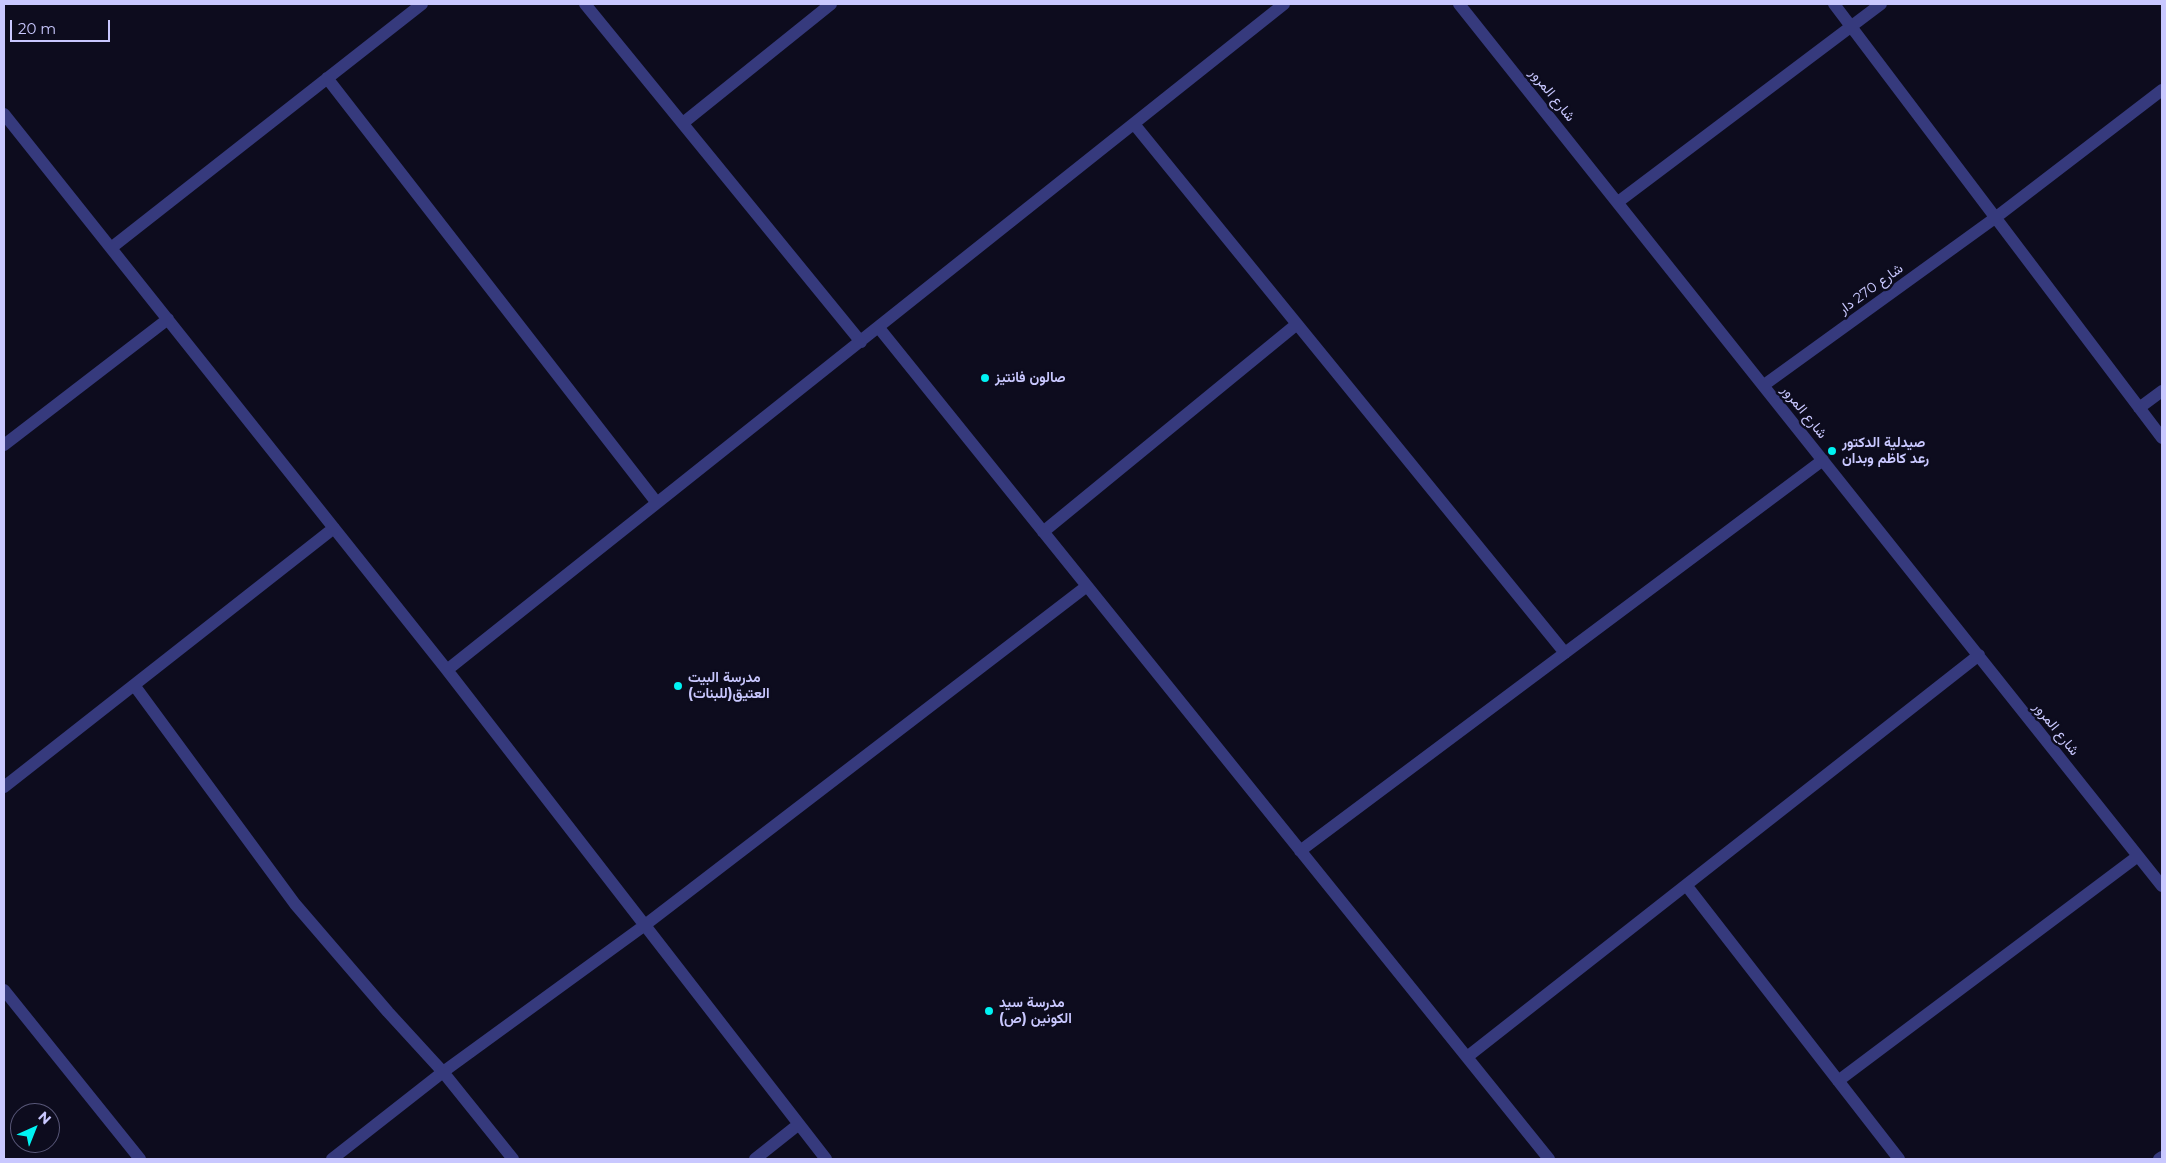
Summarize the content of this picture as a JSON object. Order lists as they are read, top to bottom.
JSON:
{
  "streets": {
    "street": ["شارع المرور", "شارع 270 دار"]
  },
  "crossings": [
    ["شارع المرور", "شارع 270 دار"]
  ],
  "places": [
    "صالون فانتيز",
    "صيدلية الدكتور رعد كاظم وبدان",
    "مدرسة البيت العتيق(للبنات)",
    "مدرسة سيد الكونين (ص)"
  ],
  "scale_bar": "20 m",
  "north": "top right"
}
